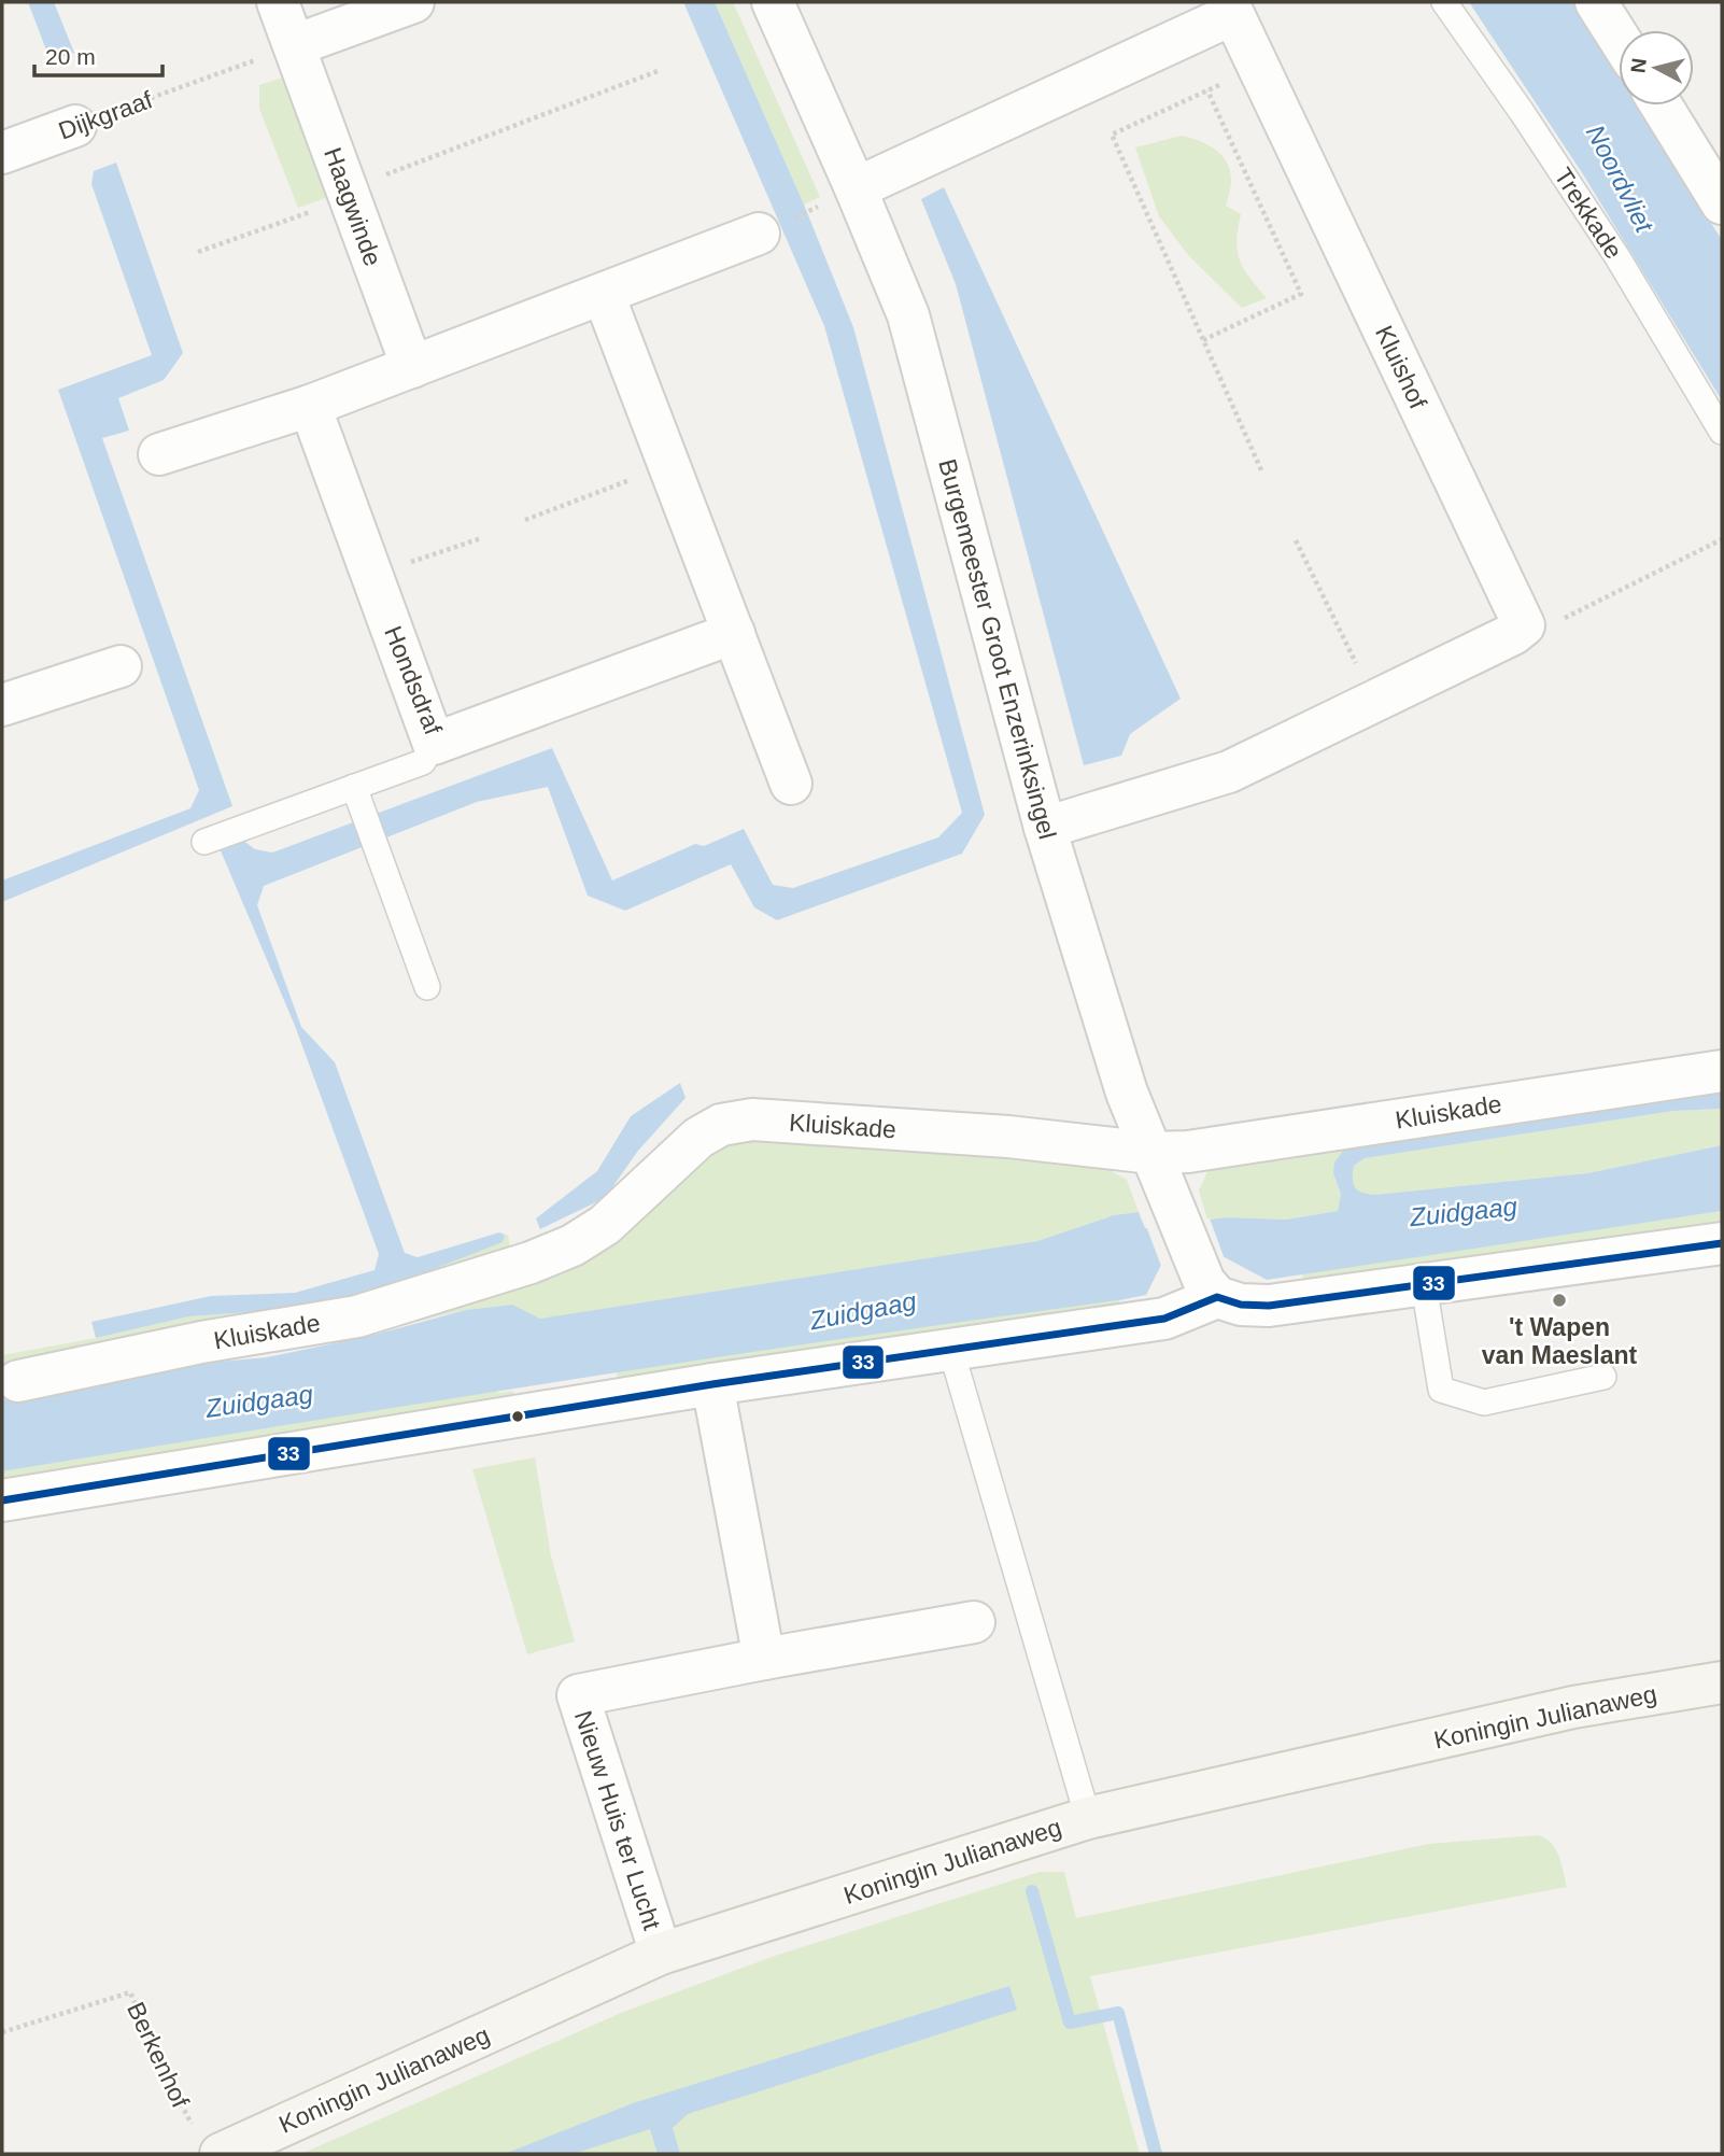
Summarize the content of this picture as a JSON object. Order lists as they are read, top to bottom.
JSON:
{
  "streets": {
    "main road": ["Koningin Julianaweg"],
    "street": [
      "Dijkgraaf",
      "Haagwinde",
      "Kluishof",
      "Burgemeester Groot Enzerinksingel",
      "Hondsdraf",
      "Kluiskade",
      "Nieuw Huis ter Lucht"
    ],
    "lane": ["Trekkade"],
    "path": ["Berkenhof"]
  },
  "crossings": [
    ["Dijkgraaf", "Haagwinde"],
    ["Kluishof", "Burgemeester Groot Enzerinksingel"],
    ["Burgemeester Groot Enzerinksingel", "Kluiskade"],
    ["Koningin Julianaweg", "Nieuw Huis ter Lucht"],
    ["Koningin Julianaweg", "Berkenhof"]
  ],
  "water": ["Noordvliet", "Zuidgaag"],
  "places": ["'t Wapen van Maeslant"],
  "lines": ["transit line 33"],
  "scale_bar": "20 m",
  "north": "left"
}
